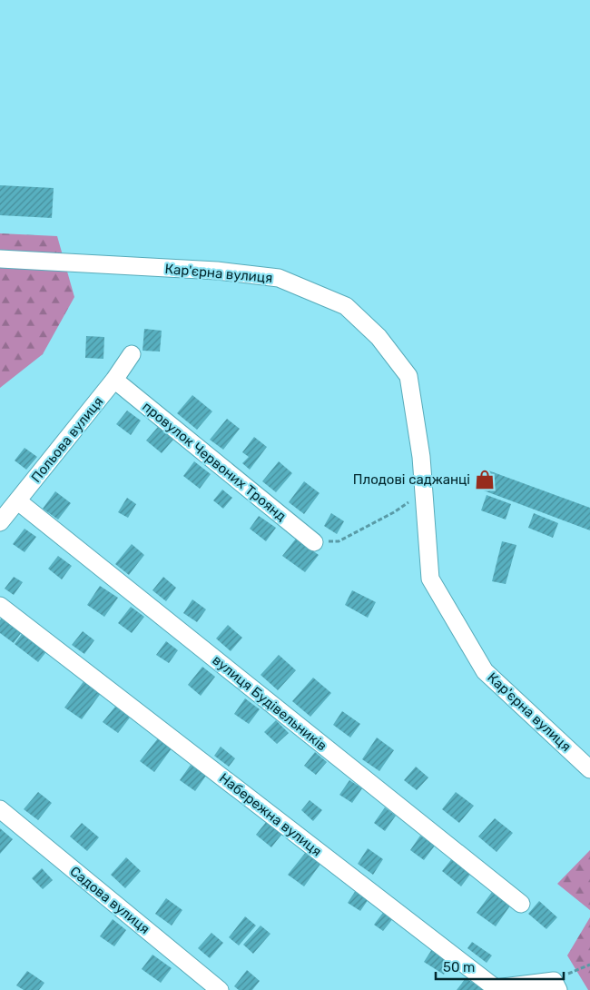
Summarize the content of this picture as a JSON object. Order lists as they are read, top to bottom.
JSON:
{
  "streets": {
    "street": [
      "Кар'єрна вулиця",
      "Польова вулиця",
      "провулок Червоних Троянд",
      "вулиця Будівельників",
      "Набережна вулиця",
      "Садова вулиця"
    ]
  },
  "crossings": [
    ["Польова вулиця", "провулок Червоних Троянд"],
    ["Польова вулиця", "вулиця Будівельників"]
  ],
  "places": {
    "shop": ["Плодові саджанці"]
  },
  "scale_bar": "50 m"
}
